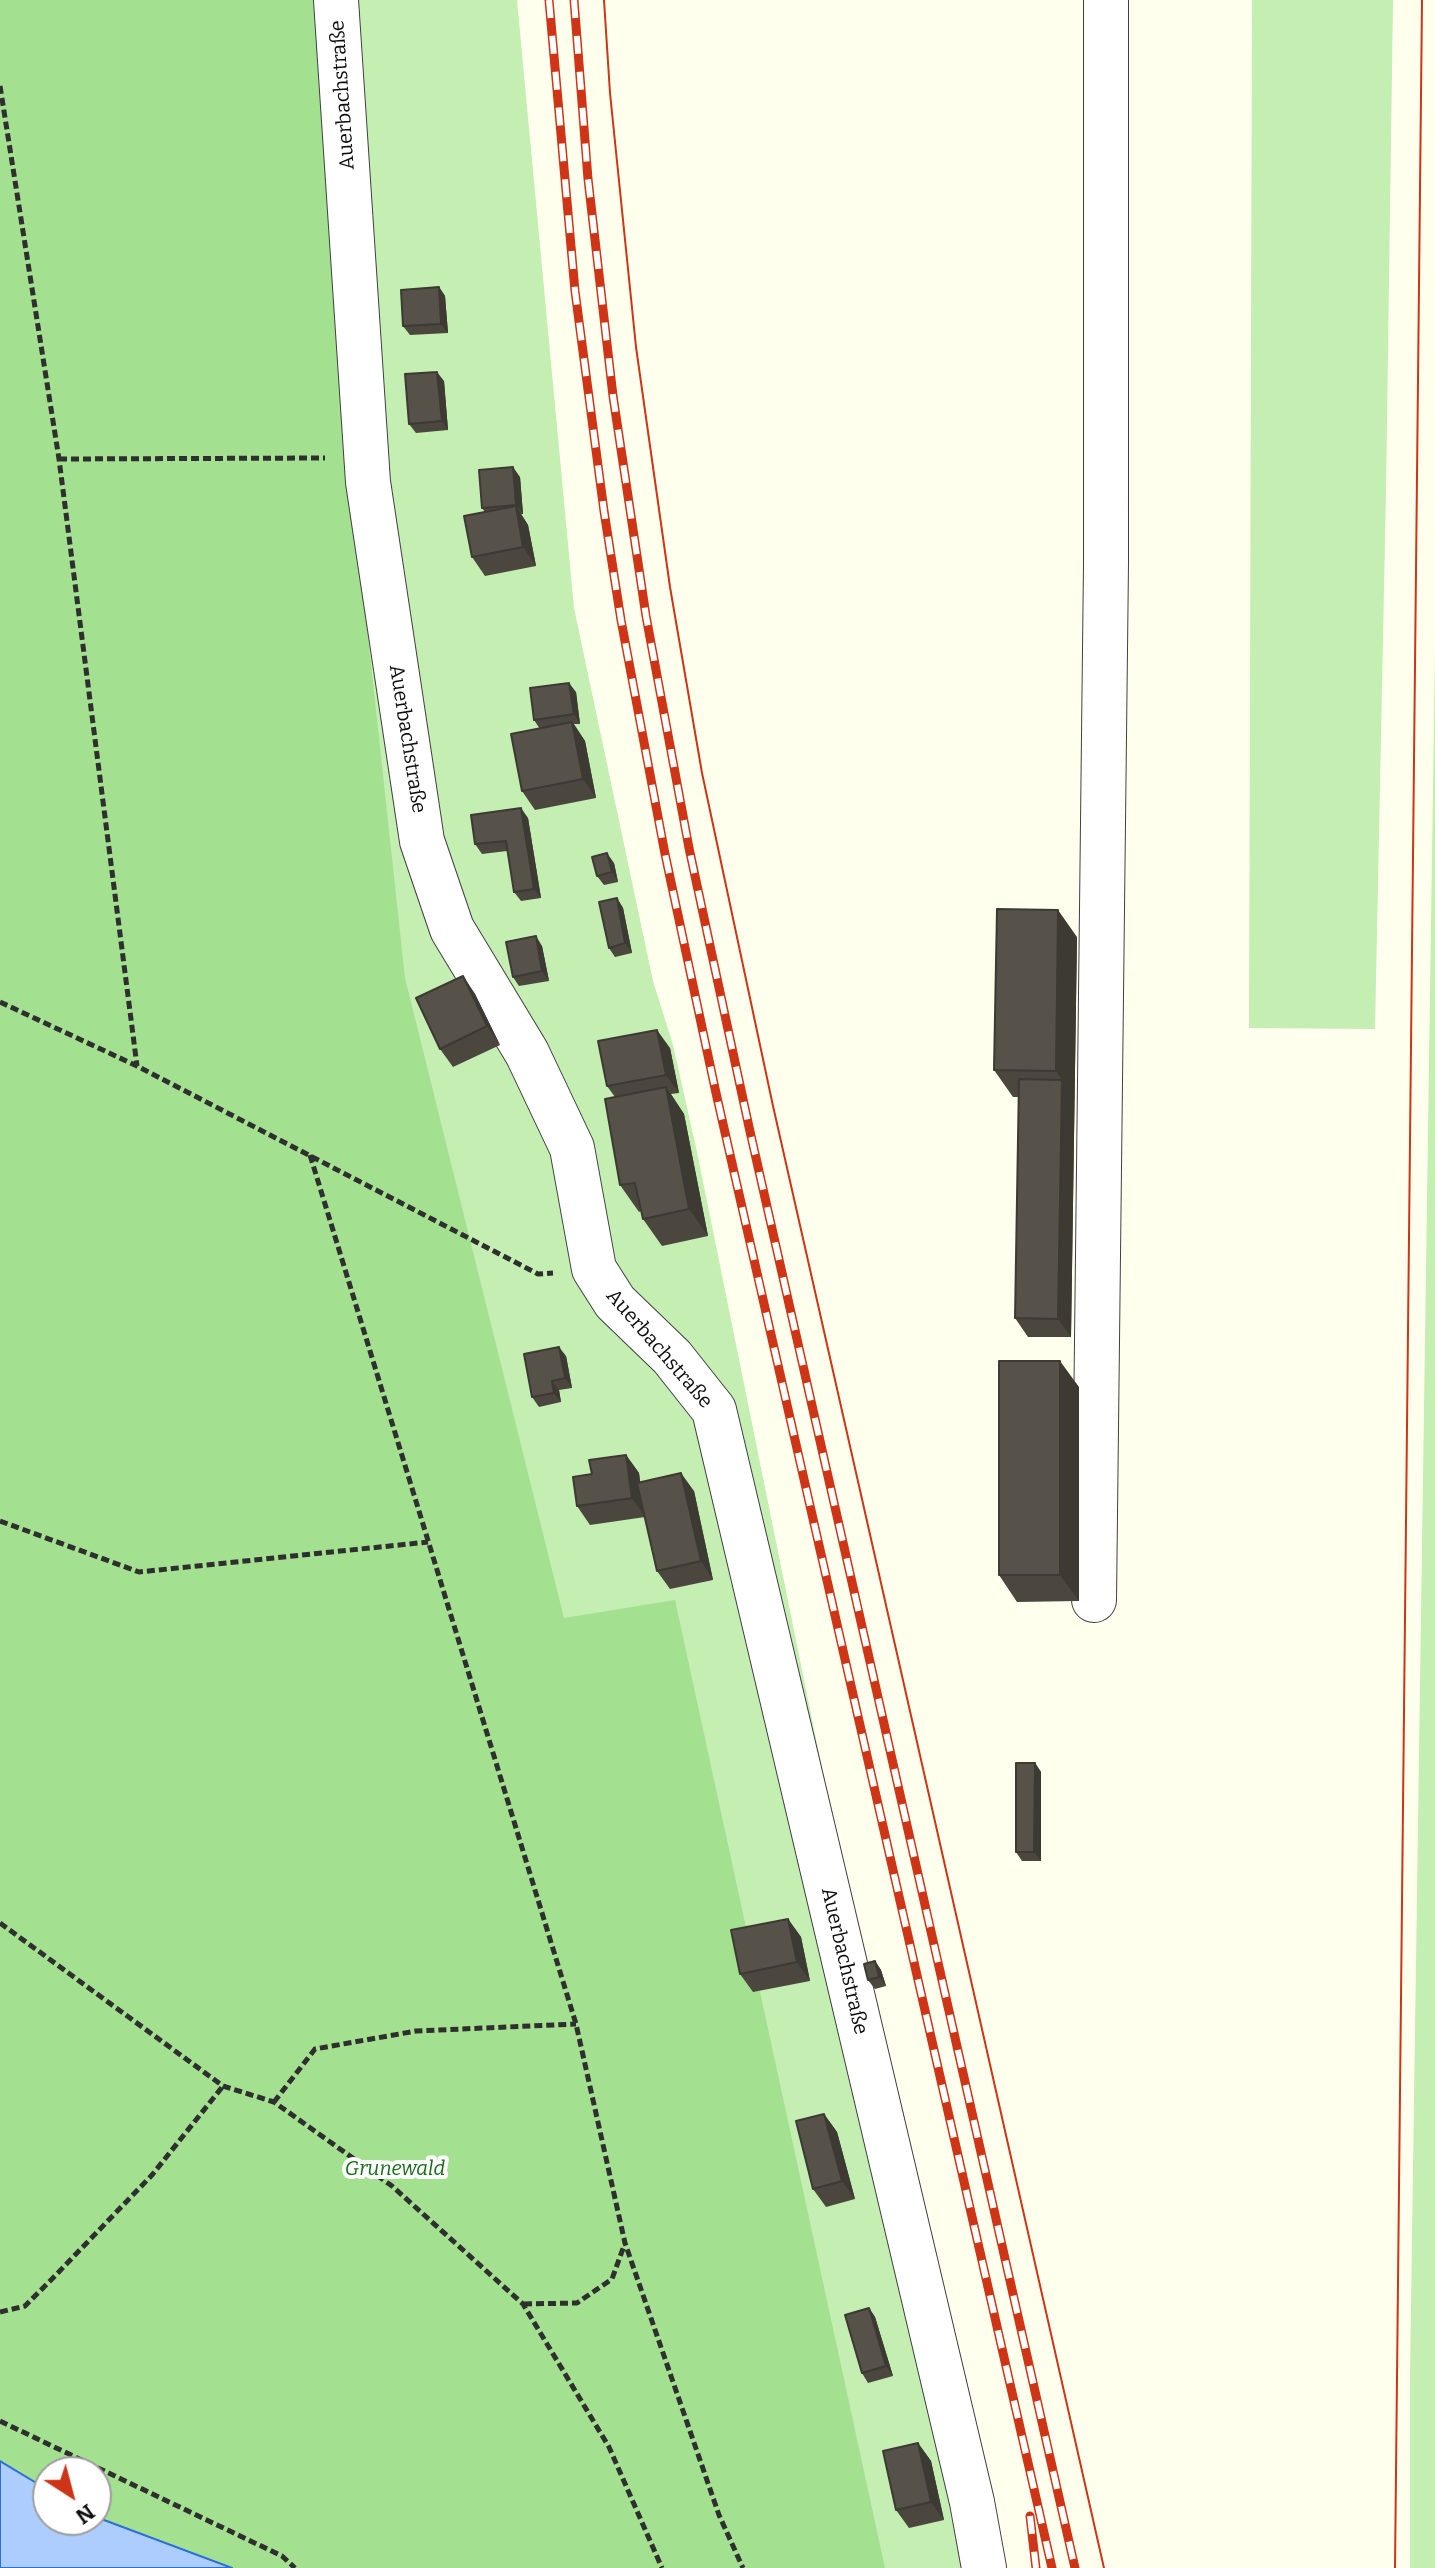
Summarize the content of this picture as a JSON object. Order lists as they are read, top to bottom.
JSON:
{
  "streets": {
    "lane": ["Auerbachstraße"]
  },
  "parks": ["Grunewald"],
  "north": "bottom right"
}
